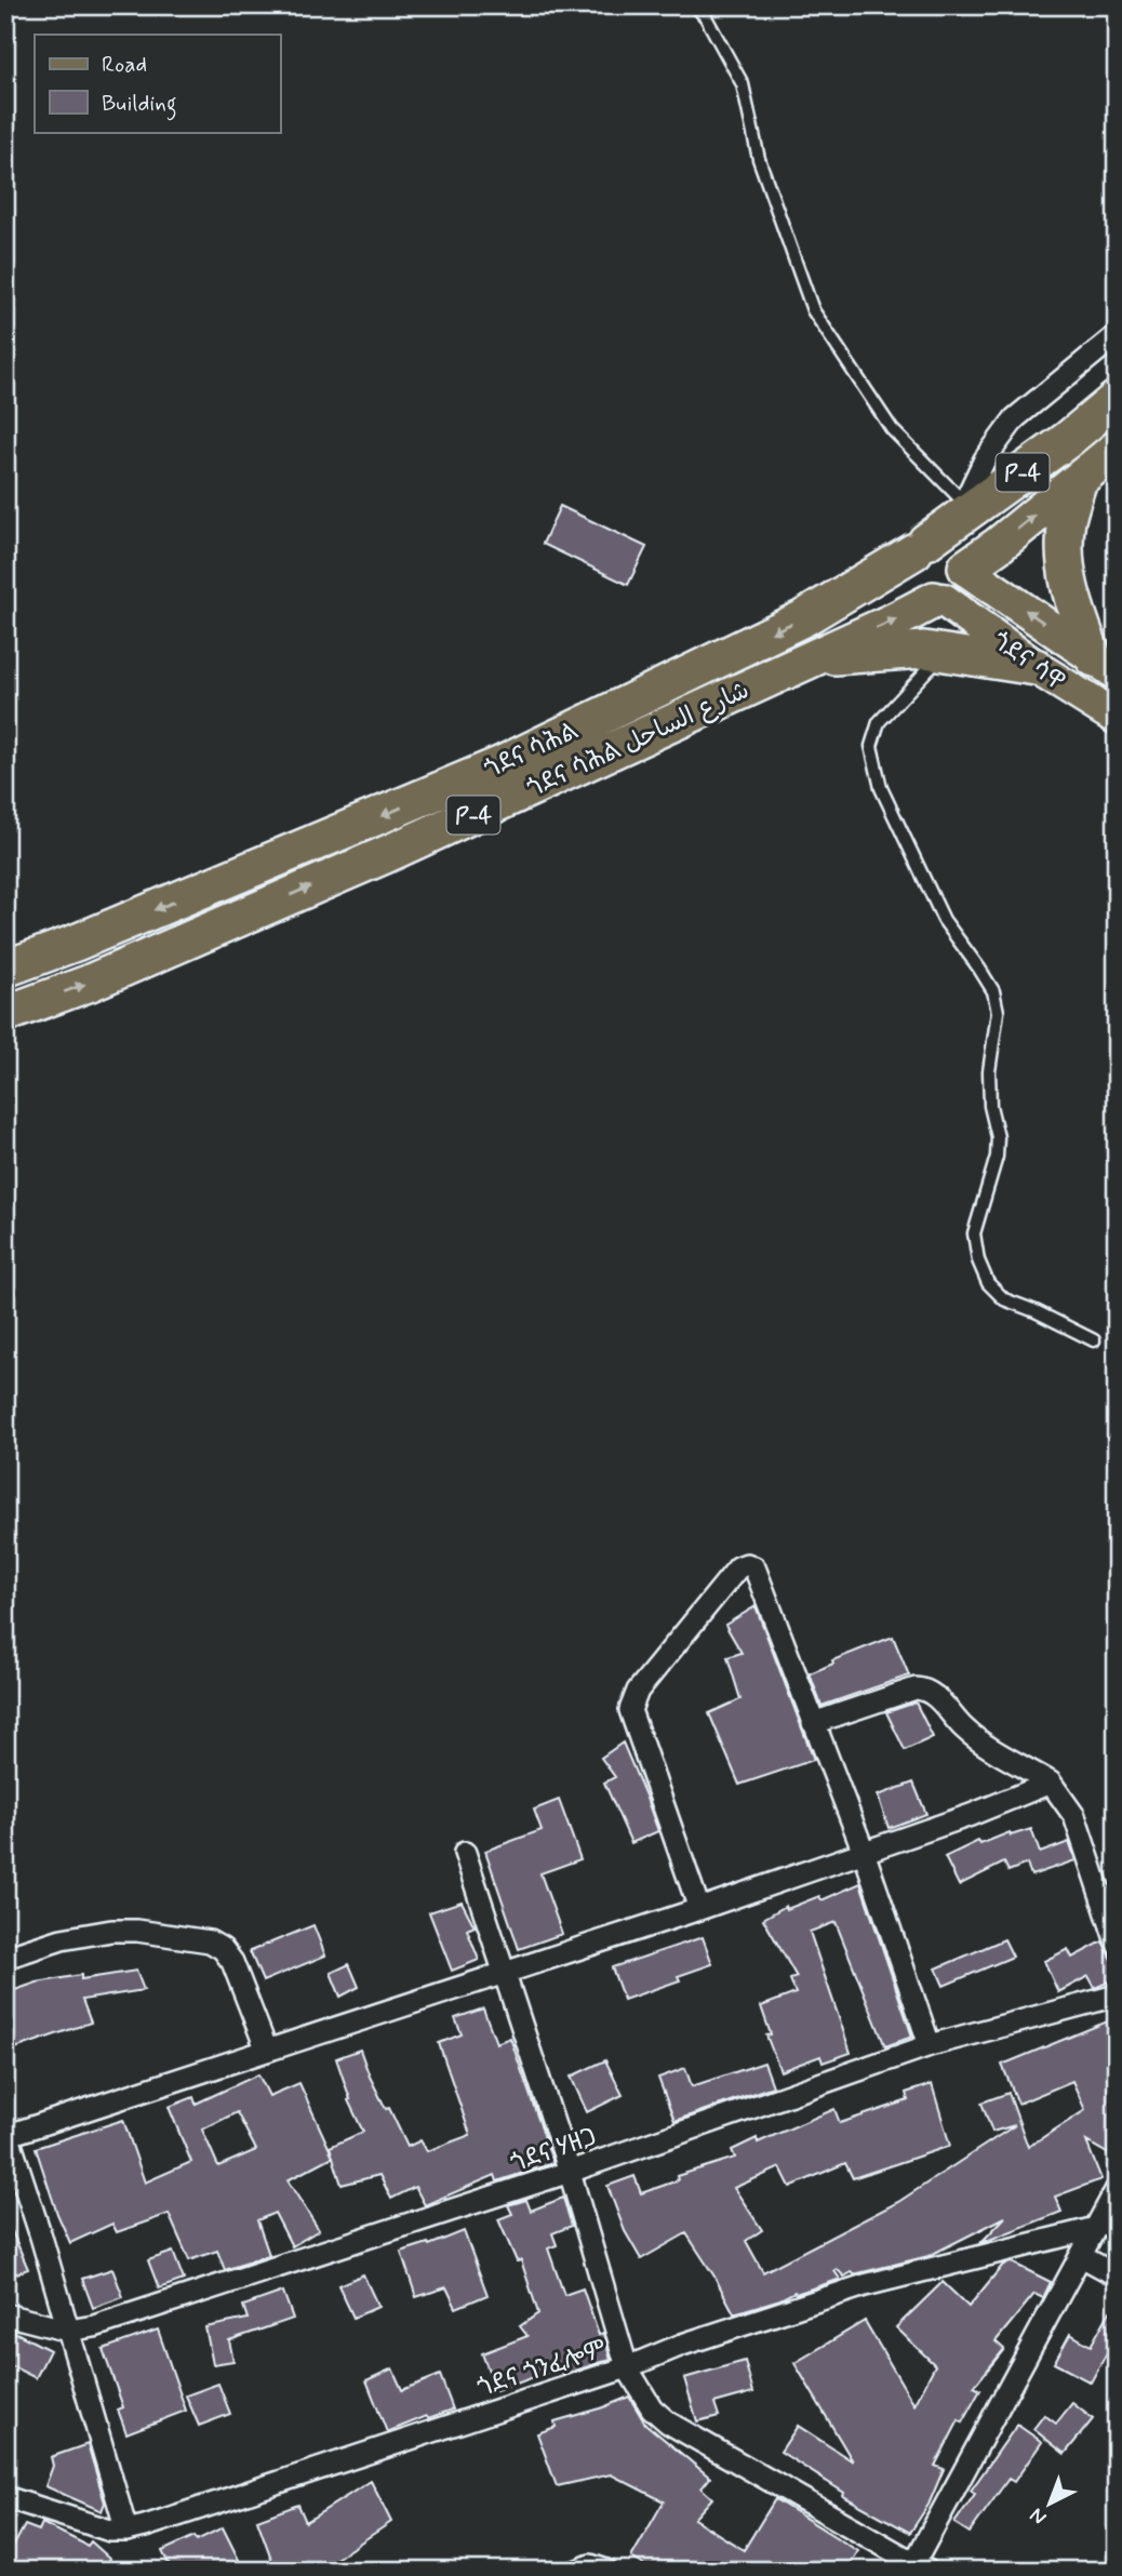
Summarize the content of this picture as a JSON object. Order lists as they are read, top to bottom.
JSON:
{
  "streets": {
    "highway": ["P-4", "ጎደና ሳሕል شارع الساحل", "ጎደና ሳሕል"],
    "main road": ["ጎደና ሳዋ"],
    "street": ["ጎደና ሃዘጋ", "ጎደና ጎንፈሎም"]
  },
  "crossings": [
    ["P-4", "ጎደና ሳዋ"],
    ["P-4", "ጎደና ሳሕል شارع الساحل"],
    ["P-4", "ጎደና ሳሕል"],
    ["ጎደና ሳዋ", "ጎደና ሳሕል شارع الساحل"],
    ["ጎደና ሳዋ", "ጎደና ሳሕል"],
    ["ጎደና ሳሕል شارع الساحل", "ጎደና ሳሕል"]
  ],
  "one_way": ["ጎደና ሳሕል شارع الساحل", "ጎደና ሳሕል"],
  "legend": ["Road", "Building"],
  "north": "bottom left"
}
